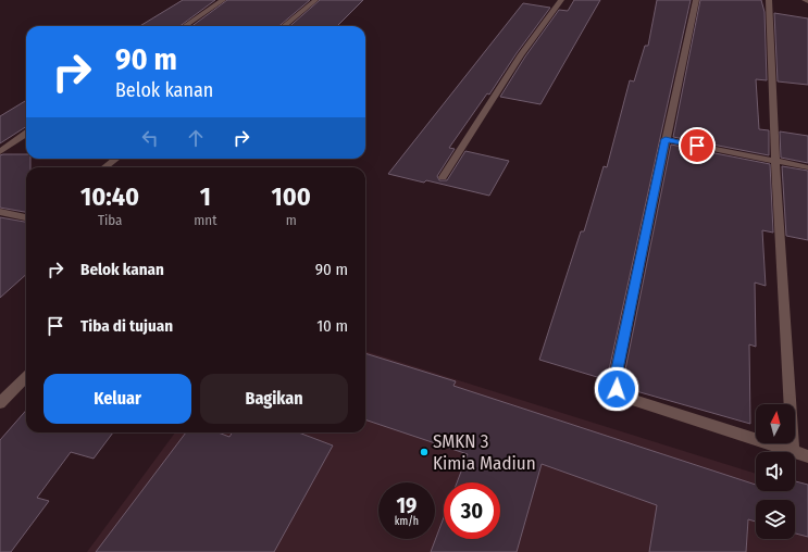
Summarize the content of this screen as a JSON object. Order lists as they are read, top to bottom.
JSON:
{
  "places": ["SMKN 3 Kimia Madiun"],
  "north": "top",
  "page": {
    "turn": ["90 m", "Belok kanan"],
    "eta": [
      "10:40",
      "Tiba",
      "1",
      "mnt",
      "100",
      "m"
    ],
    "list": [
      {
        "name": "Belok kanan",
        "value": "90 m"
      },
      {
        "name": "Tiba di tujuan",
        "value": "10 m"
      }
    ],
    "buttons": ["Keluar", "Bagikan"],
    "speed": "19 km/h",
    "limit": "30"
  }
}
